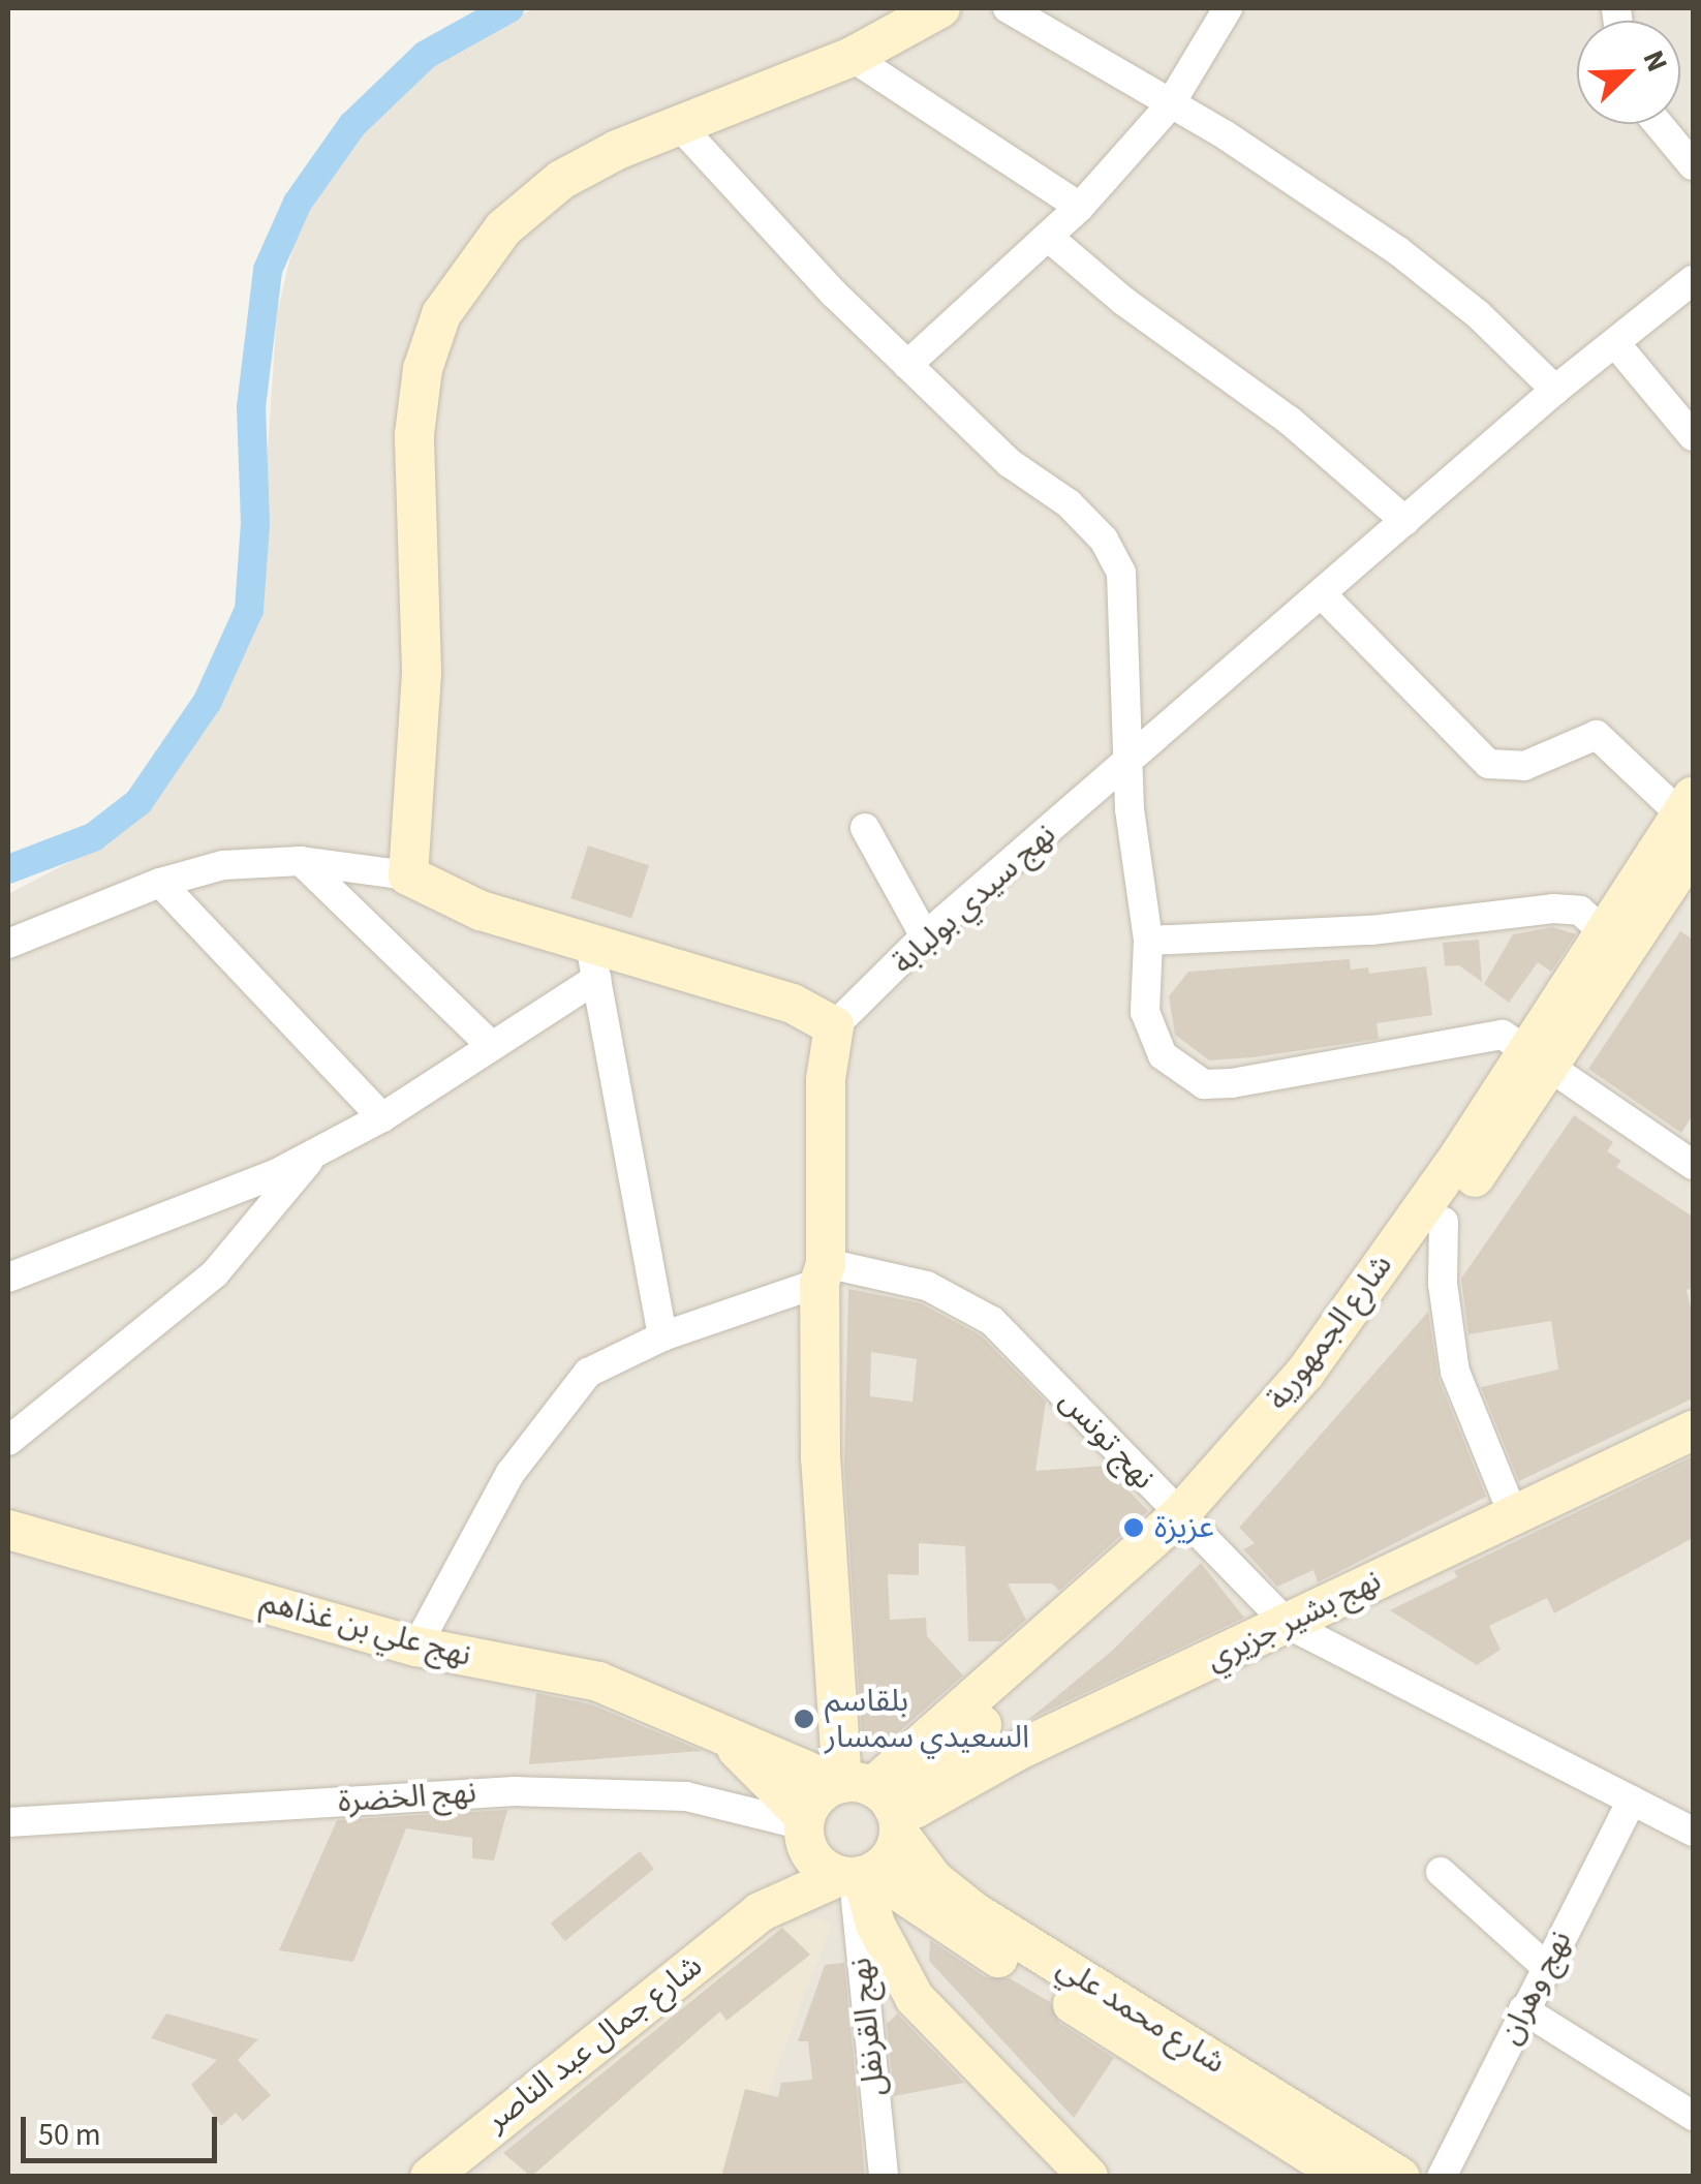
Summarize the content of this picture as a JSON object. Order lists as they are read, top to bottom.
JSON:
{
  "streets": {
    "street": [
      "نهج سيدي بولبابة",
      "شارع الجمهورية",
      "نهج تونس",
      "نهج بشير جزيري",
      "نهج علي بن غذاهم",
      "نهج الخضرة",
      "نهج وهران",
      "شارع محمد علي",
      "نهج القرنفل",
      "شارع جمال عبد الناصر"
    ]
  },
  "crossings": [
    ["شارع الجمهورية", "نهج تونس"],
    ["شارع الجمهورية", "نهج بشير جزيري"],
    ["شارع الجمهورية", "نهج علي بن غذاهم"],
    ["شارع الجمهورية", "نهج الخضرة"],
    ["شارع الجمهورية", "شارع محمد علي"],
    ["شارع الجمهورية", "نهج القرنفل"],
    ["شارع الجمهورية", "شارع جمال عبد الناصر"],
    ["نهج تونس", "نهج بشير جزيري"],
    ["نهج تونس", "نهج وهران"],
    ["نهج بشير جزيري", "نهج علي بن غذاهم"],
    ["نهج بشير جزيري", "نهج الخضرة"],
    ["نهج بشير جزيري", "شارع محمد علي"],
    ["نهج بشير جزيري", "نهج القرنفل"],
    ["نهج بشير جزيري", "شارع جمال عبد الناصر"],
    ["نهج علي بن غذاهم", "نهج الخضرة"],
    ["نهج علي بن غذاهم", "شارع محمد علي"],
    ["نهج علي بن غذاهم", "نهج القرنفل"],
    ["نهج علي بن غذاهم", "شارع جمال عبد الناصر"],
    ["نهج الخضرة", "شارع محمد علي"],
    ["نهج الخضرة", "نهج القرنفل"],
    ["نهج الخضرة", "شارع جمال عبد الناصر"],
    ["شارع محمد علي", "نهج القرنفل"],
    ["شارع محمد علي", "شارع جمال عبد الناصر"],
    ["نهج القرنفل", "شارع جمال عبد الناصر"]
  ],
  "places": ["عزيزة", "بلقاسم السعيدي سمسار"],
  "scale_bar": "50 m",
  "north": "top right"
}
